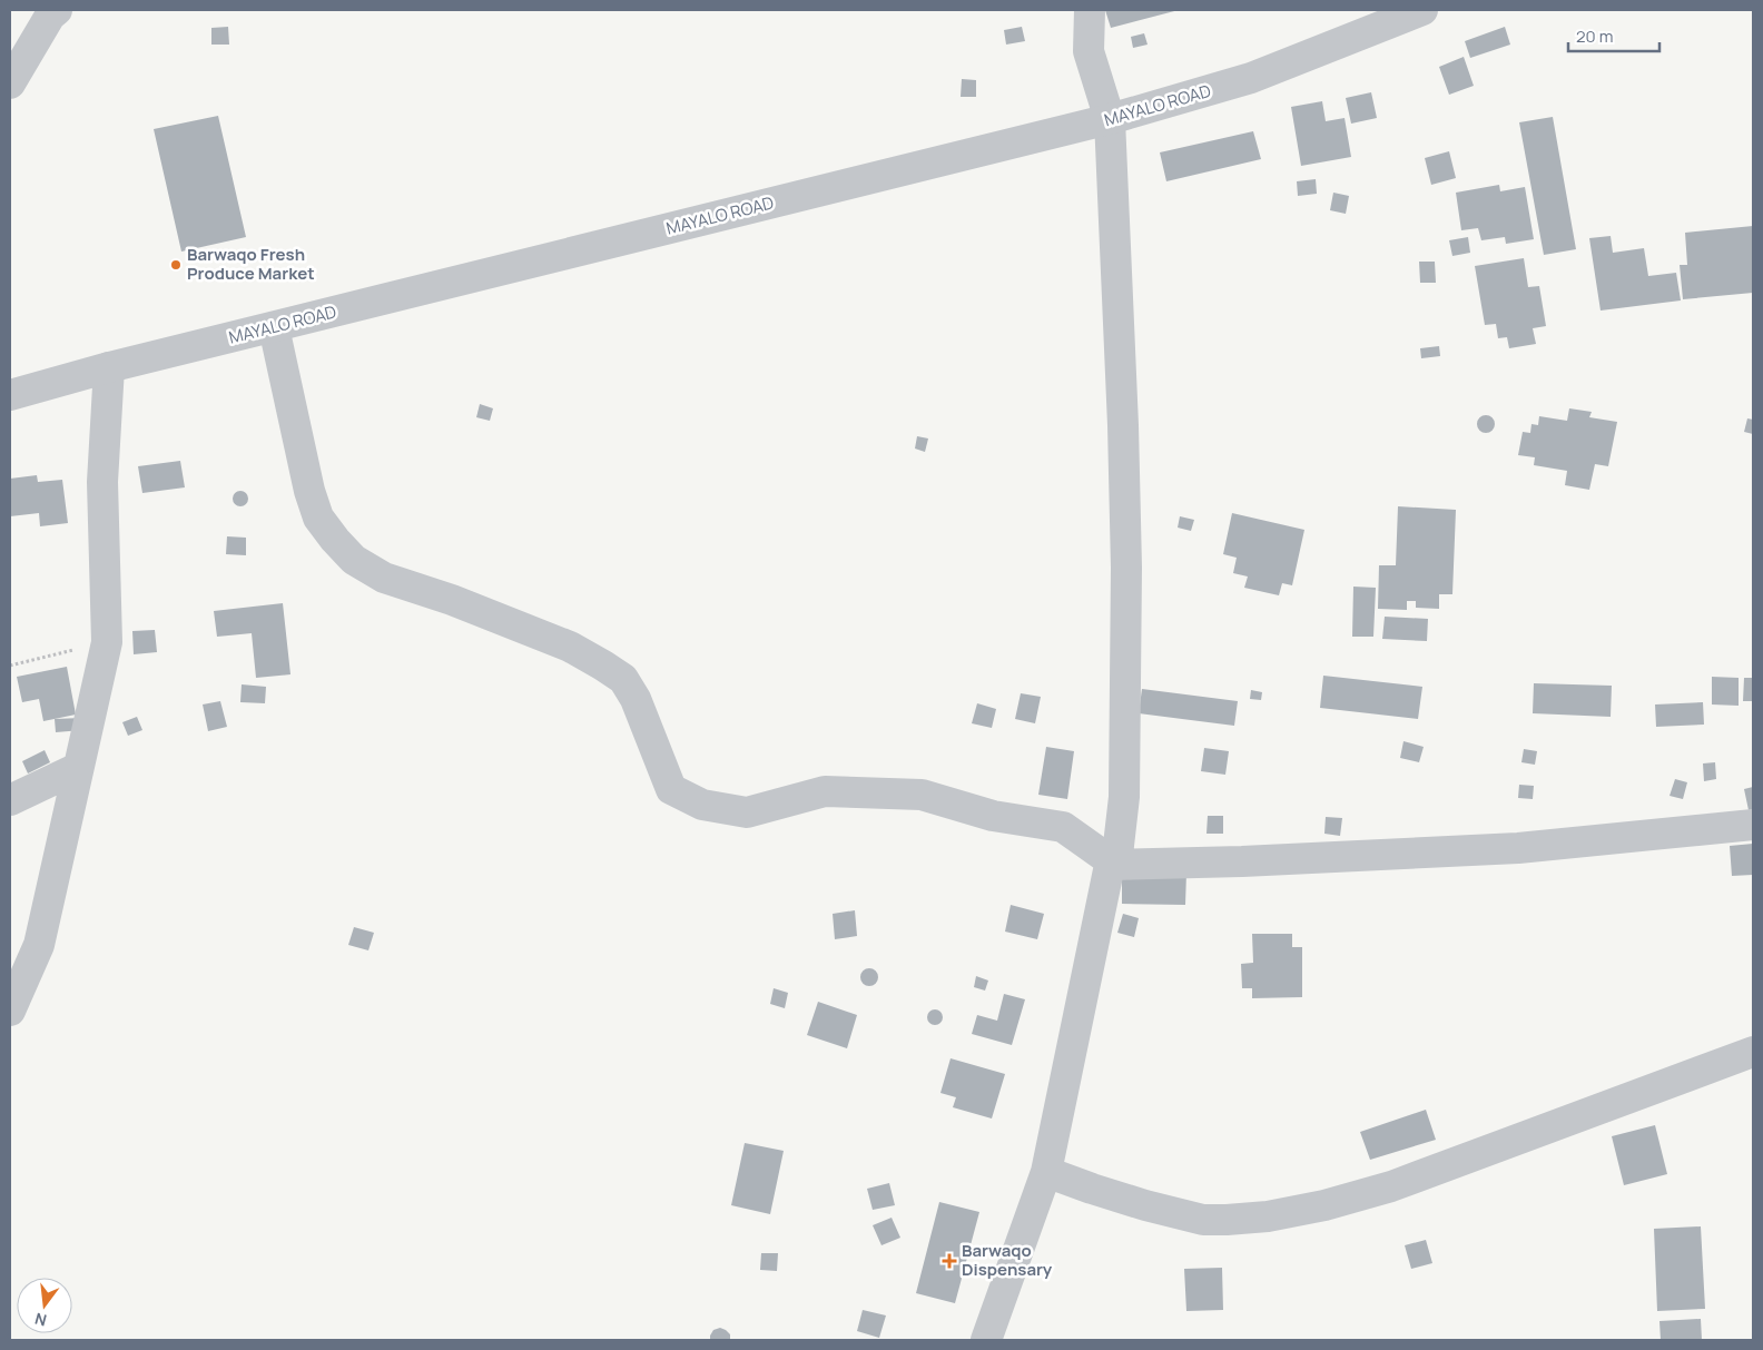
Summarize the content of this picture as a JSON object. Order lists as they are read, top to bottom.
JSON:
{
  "streets": {
    "street": ["MAYALO ROAD"]
  },
  "places": {
    "other": ["Barwaqo Fresh Produce Market"],
    "health": ["Barwaqo Dispensary"]
  },
  "scale_bar": "20 m",
  "north": "bottom"
}
